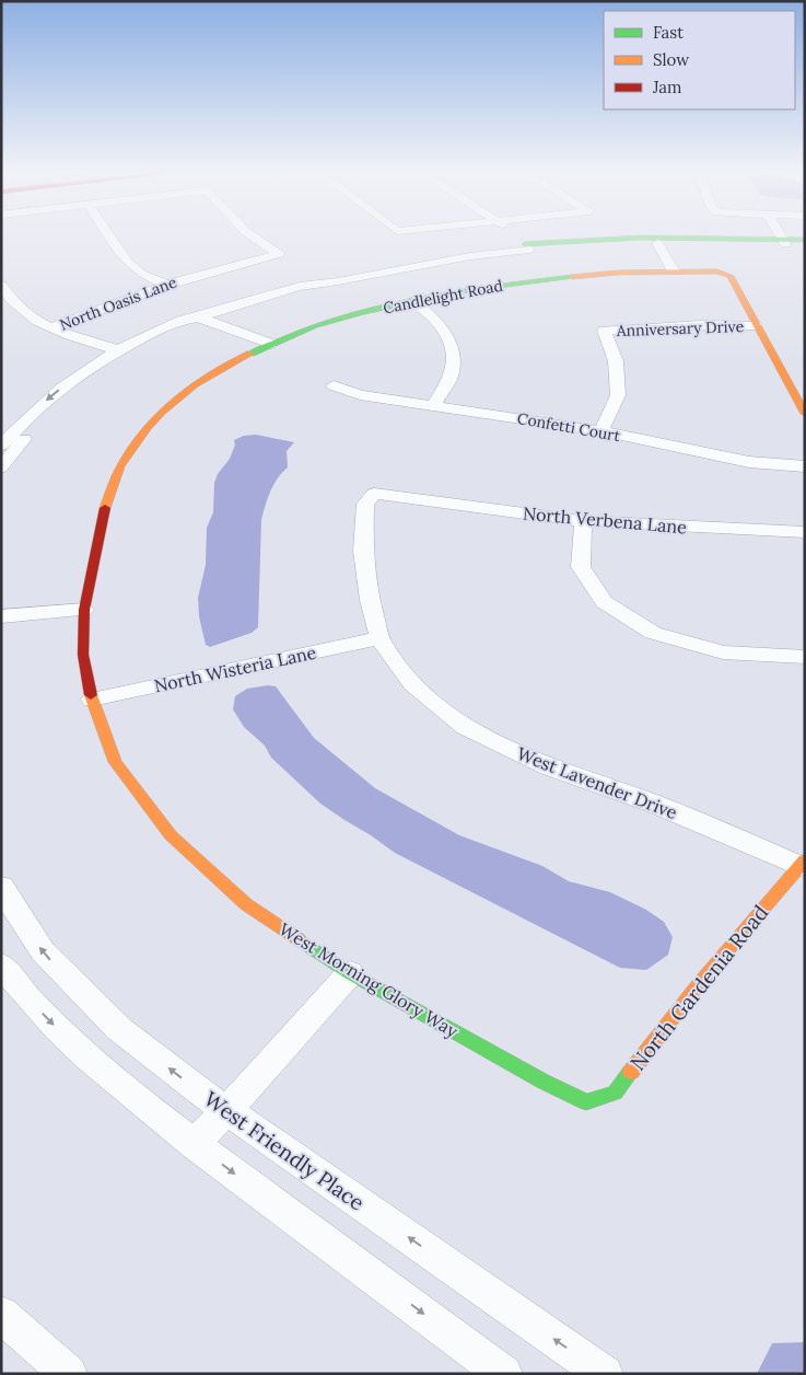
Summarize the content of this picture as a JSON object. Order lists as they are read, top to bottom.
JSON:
{
  "streets": {
    "street": [
      "Candlelight Road",
      "North Oasis Lane",
      "Anniversary Drive",
      "Confetti Court",
      "North Verbena Lane",
      "North Wisteria Lane",
      "West Lavender Drive",
      "West Morning Glory Way",
      "North Gardenia Road",
      "West Friendly Place"
    ]
  },
  "crossings": [
    ["Candlelight Road", "Anniversary Drive"],
    ["Candlelight Road", "West Morning Glory Way"],
    ["Anniversary Drive", "Confetti Court"],
    ["North Verbena Lane", "West Lavender Drive"],
    ["North Wisteria Lane", "West Lavender Drive"],
    ["North Wisteria Lane", "West Morning Glory Way"],
    ["West Lavender Drive", "North Gardenia Road"],
    ["West Morning Glory Way", "North Gardenia Road"]
  ],
  "legend": ["Fast", "Slow", "Jam"]
}
